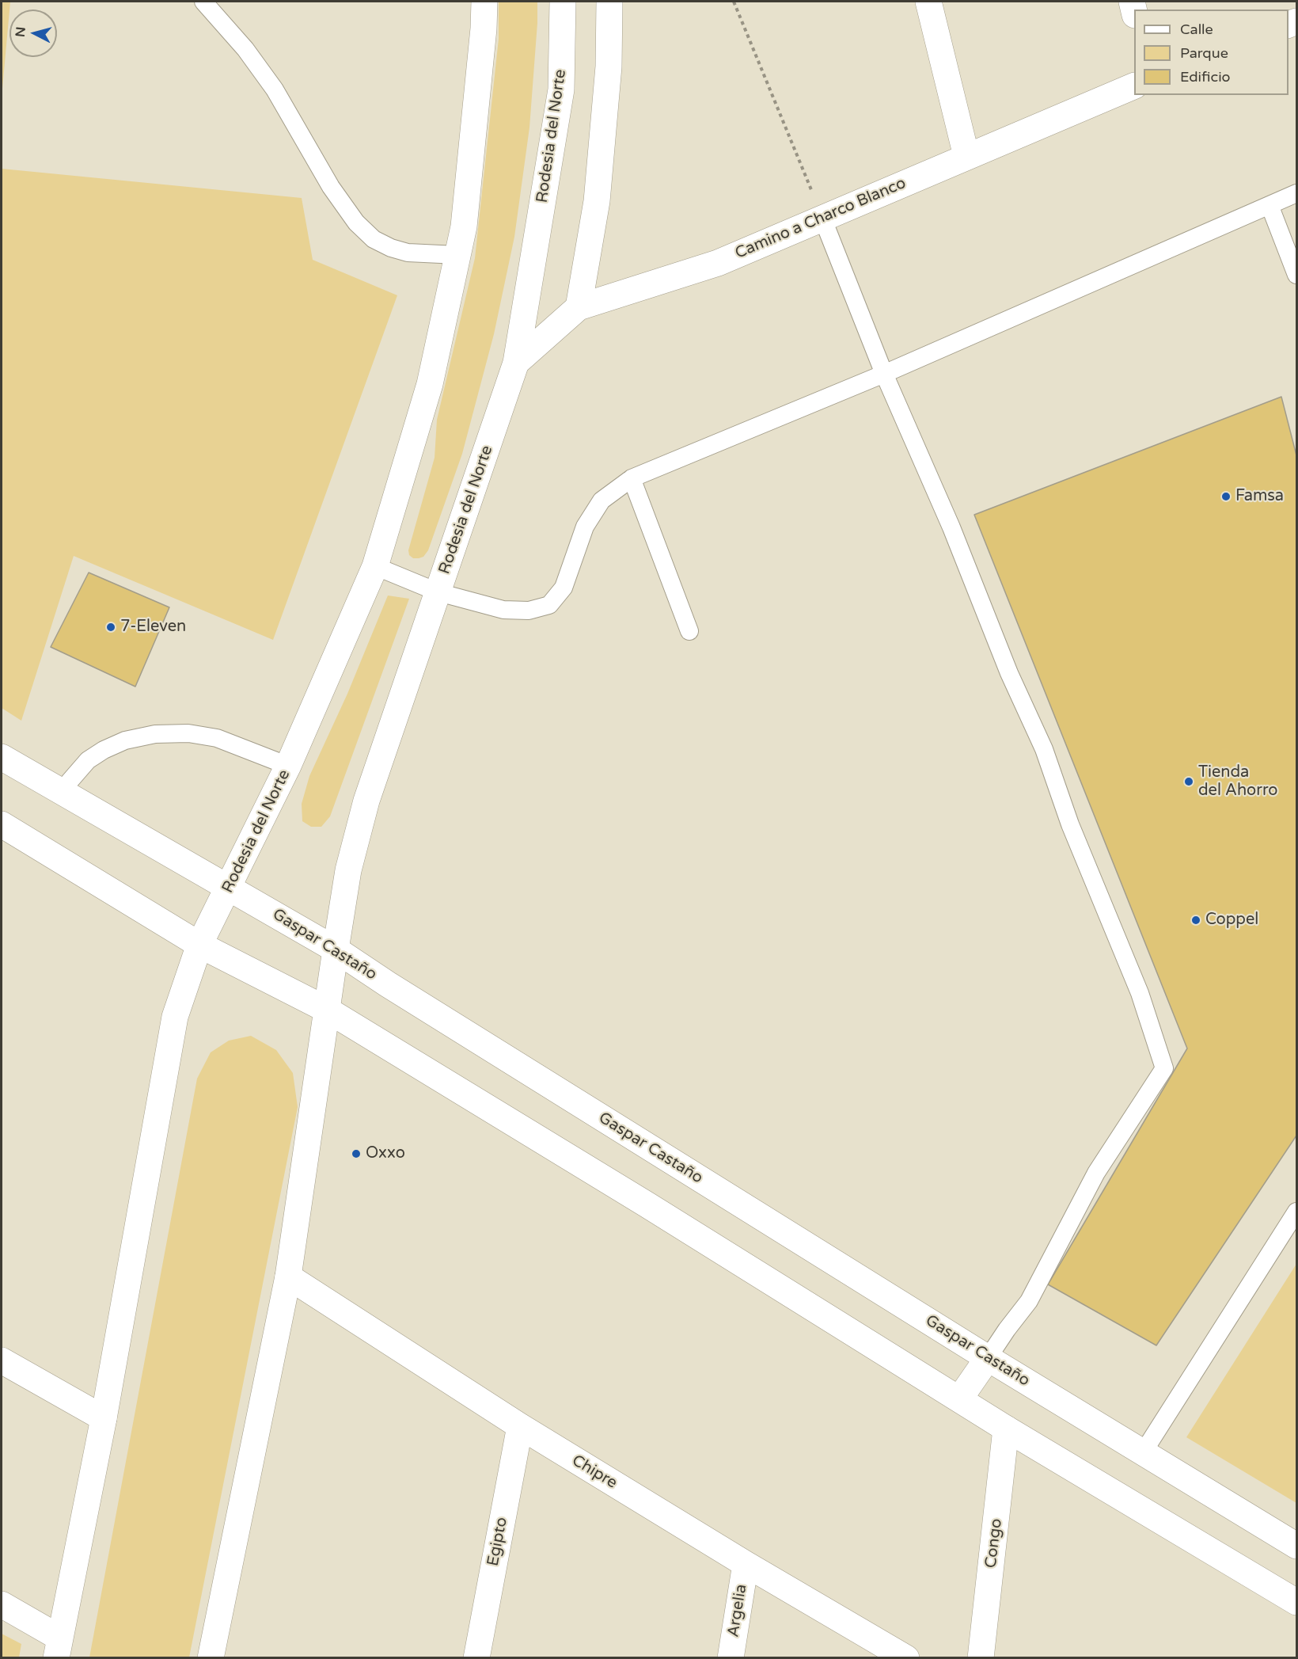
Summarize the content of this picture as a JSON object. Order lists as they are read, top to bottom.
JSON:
{
  "streets": {
    "street": [
      "Rodesia del Norte",
      "Camino a Charco Blanco",
      "Gaspar Castaño",
      "Chipre",
      "Egipto",
      "Congo",
      "Argelia"
    ]
  },
  "crossings": [
    ["Rodesia del Norte", "Camino a Charco Blanco"],
    ["Rodesia del Norte", "Gaspar Castaño"],
    ["Rodesia del Norte", "Chipre"],
    ["Chipre", "Egipto"],
    ["Chipre", "Argelia"]
  ],
  "places": [
    "Famsa",
    "7-Eleven",
    "Tienda del Ahorro",
    "Coppel",
    "Oxxo"
  ],
  "legend": ["Calle", "Parque", "Edificio"],
  "north": "left"
}
